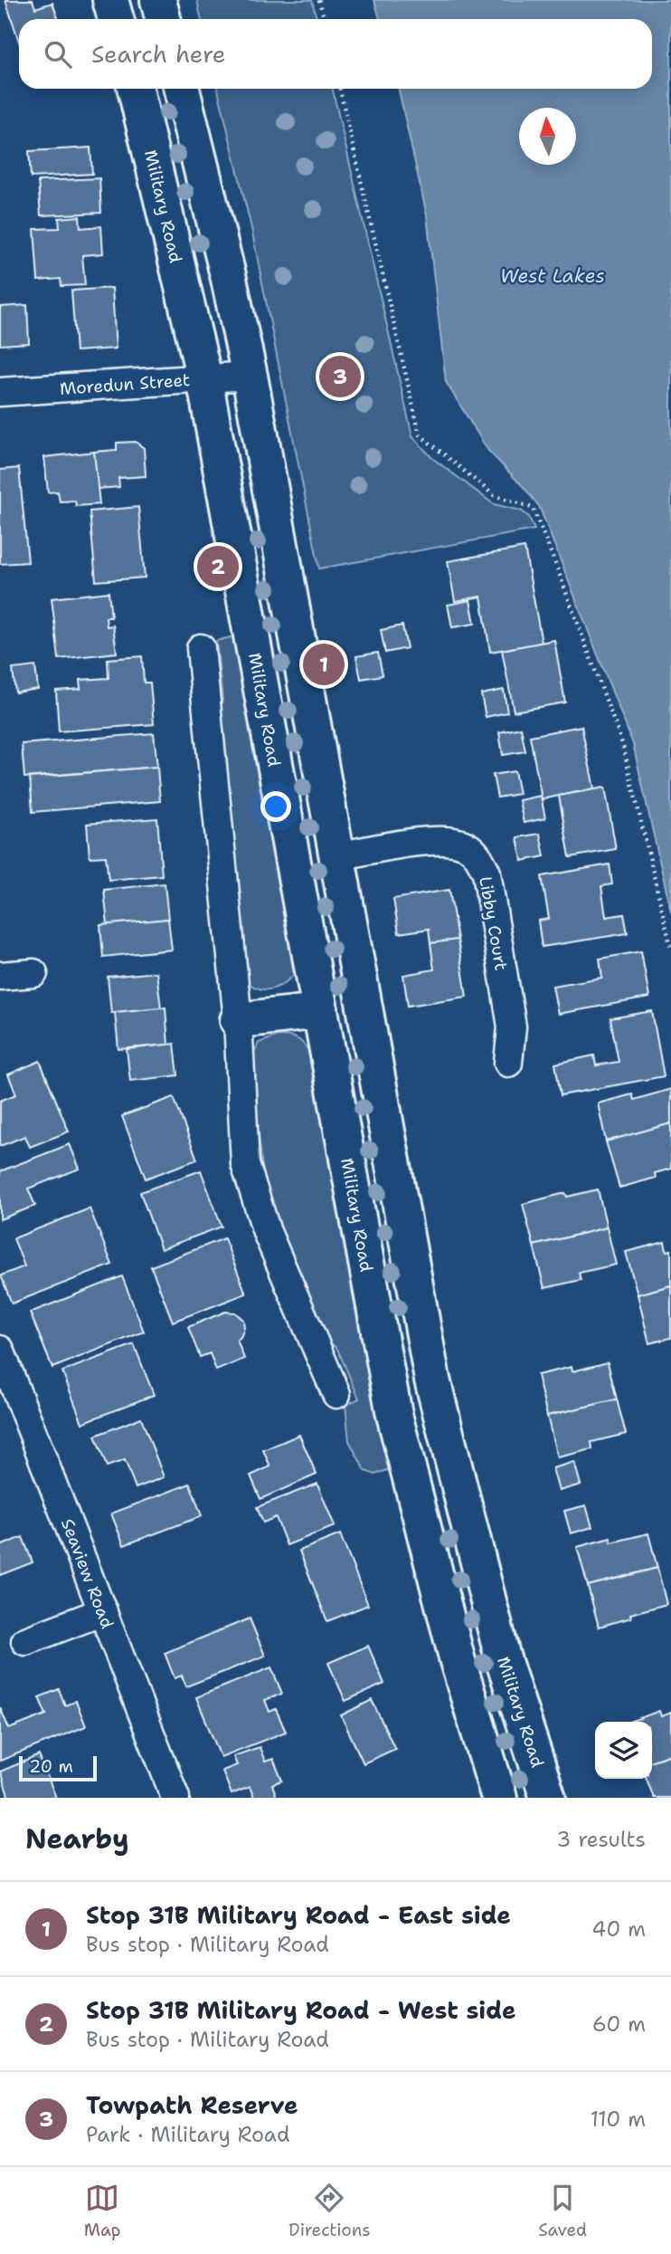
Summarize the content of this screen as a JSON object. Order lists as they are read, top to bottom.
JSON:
{
  "streets": {
    "main road": ["Military Road"],
    "street": ["Moredun Street", "Libby Court", "Seaview Road"]
  },
  "crossings": [
    ["Military Road", "Moredun Street"],
    ["Military Road", "Libby Court"]
  ],
  "water": ["West Lakes"],
  "scale_bar": "20 m",
  "north": "top",
  "page": {
    "search": "Search here",
    "pins": ["3", "2", "1"],
    "scale": "20 m",
    "heading": ["Nearby", "3 results"],
    "list": [
      {
        "mark": "1",
        "name": "Stop 31B Military Road - East side",
        "note": "Bus stop · Military Road",
        "value": "40 m"
      },
      {
        "mark": "2",
        "name": "Stop 31B Military Road - West side",
        "note": "Bus stop · Military Road",
        "value": "60 m"
      },
      {
        "mark": "3",
        "name": "Towpath Reserve",
        "note": "Park · Military Road",
        "value": "110 m"
      }
    ],
    "nav": ["Map", "Directions", "Saved"]
  }
}
